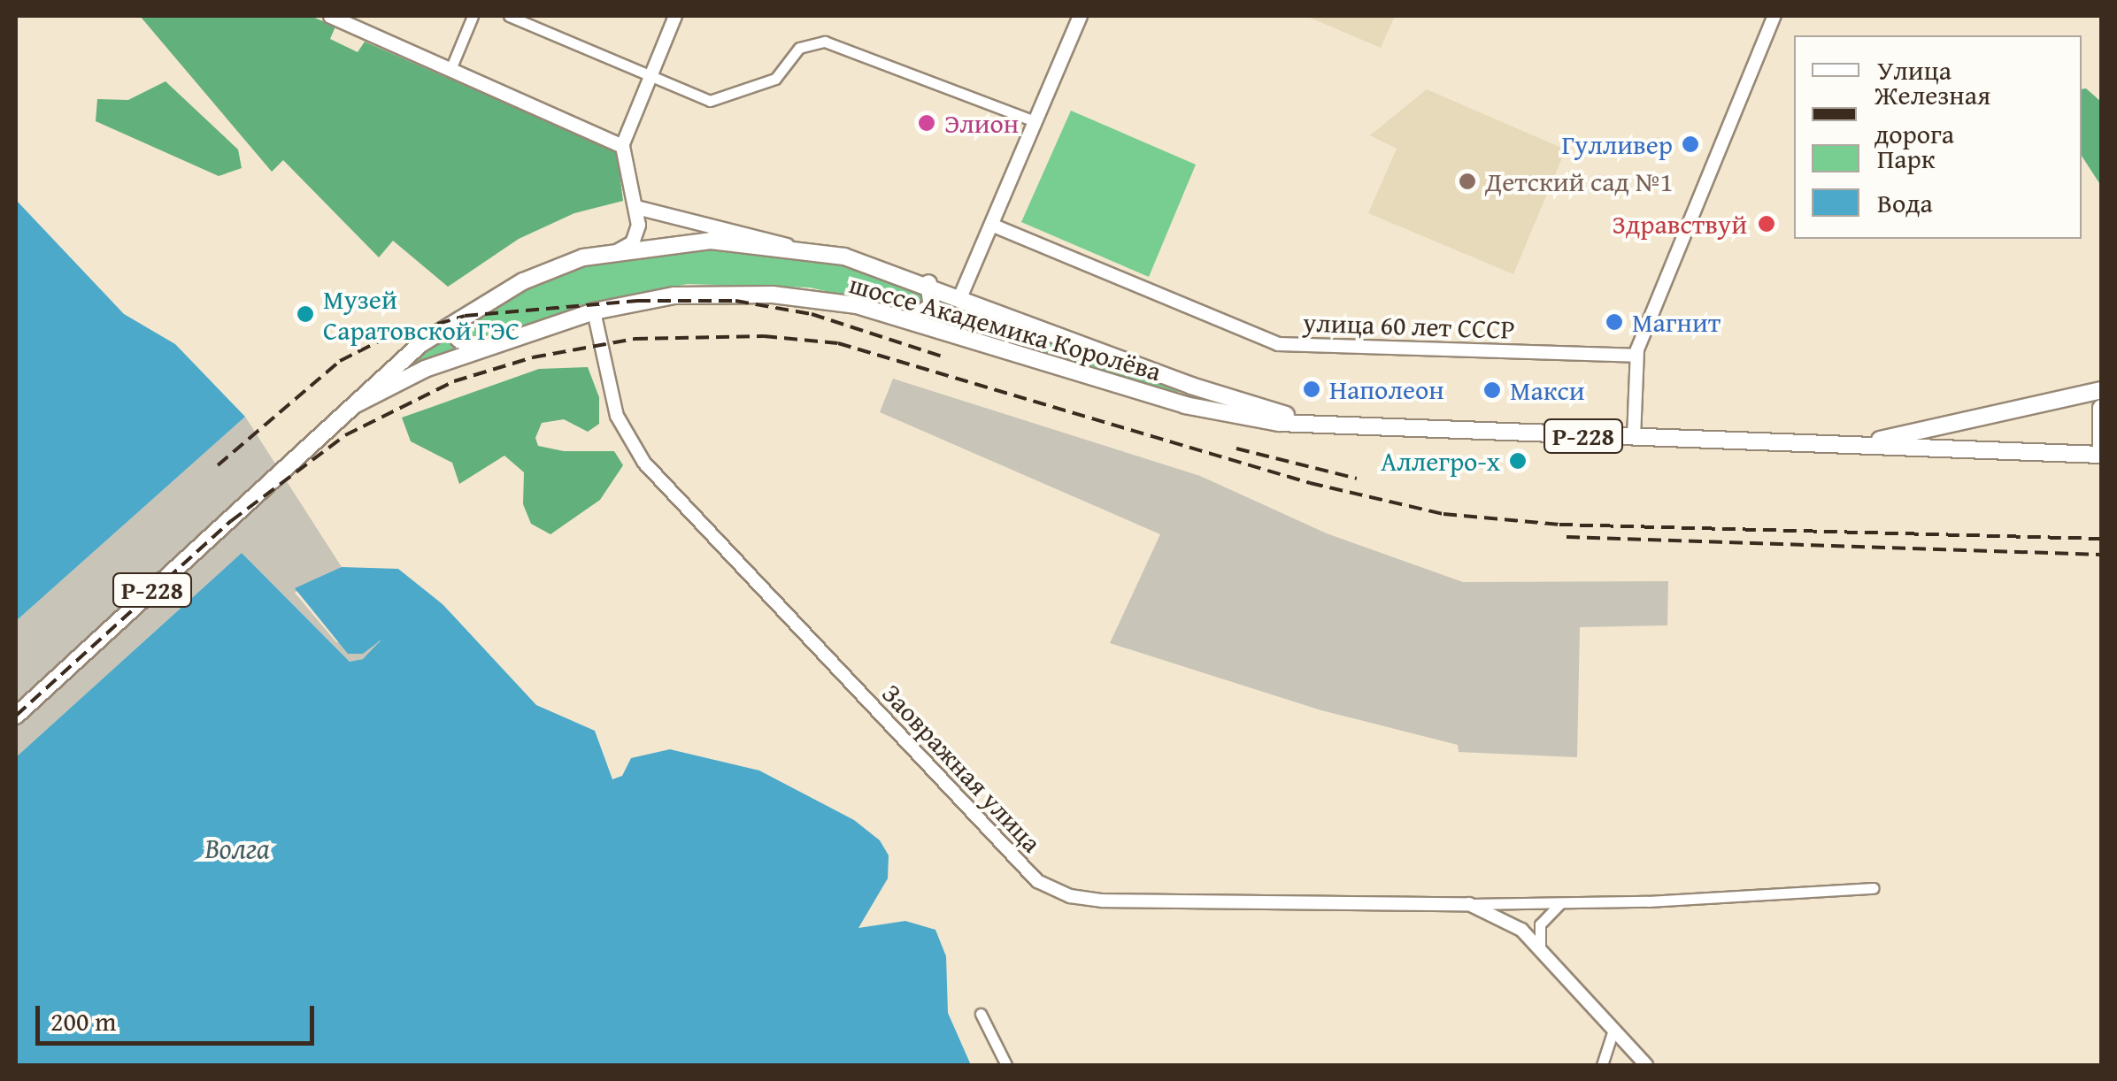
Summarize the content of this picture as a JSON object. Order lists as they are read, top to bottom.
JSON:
{
  "streets": {
    "highway": ["шоссе Академика Королёва", "Р-228"],
    "street": ["улица 60 лет СССР", "Заовражная улица"]
  },
  "crossings": [
    ["шоссе Академика Королёва", "Р-228"],
    ["шоссе Академика Королёва", "Заовражная улица"]
  ],
  "water": ["Волга"],
  "places": [
    "Элион",
    "Гулливер",
    "Детский сад №1",
    "Здравствуй",
    "Музей Саратовской ГЭС",
    "Магнит",
    "Наполеон",
    "Макси",
    "Аллегро-х"
  ],
  "legend": [
    "Улица",
    "Железная дорога",
    "Парк",
    "Вода"
  ],
  "scale_bar": "200 m"
}
